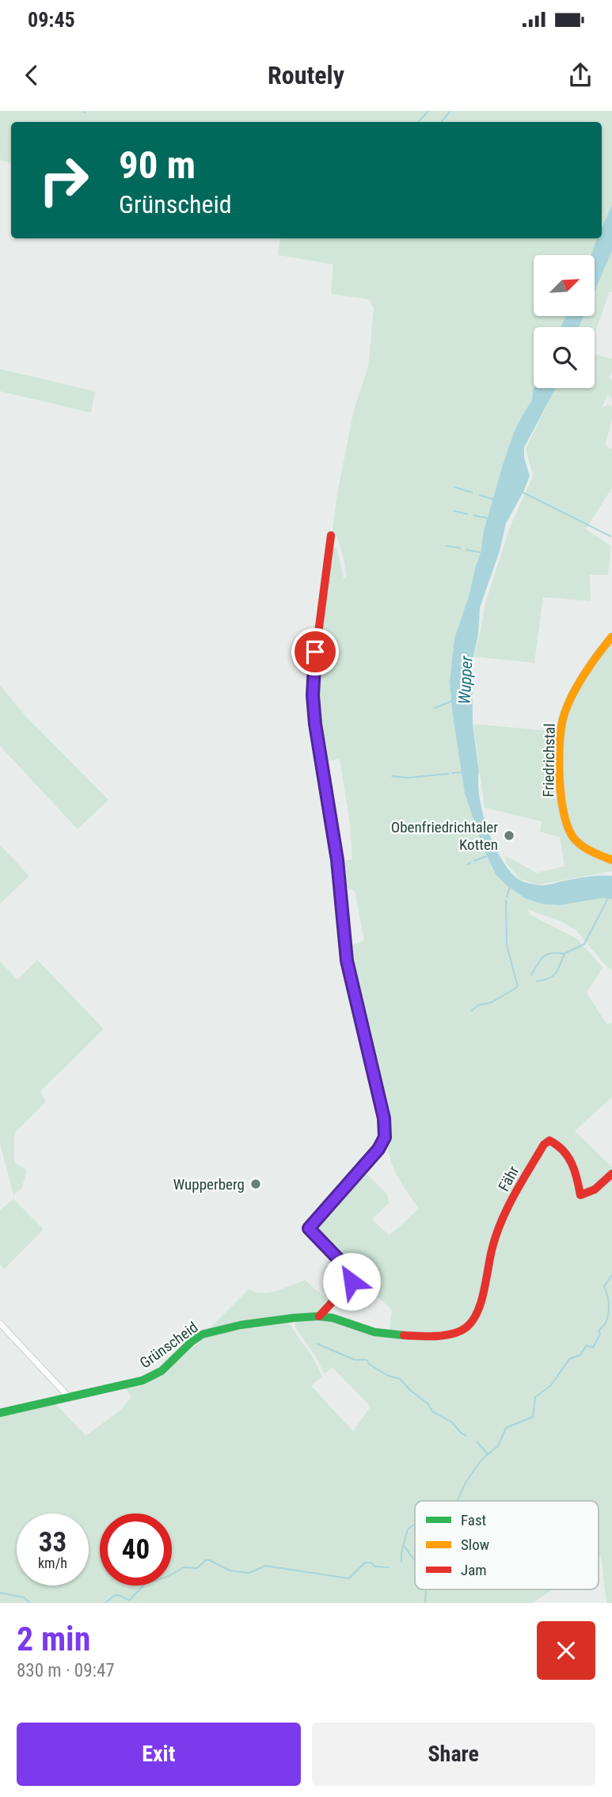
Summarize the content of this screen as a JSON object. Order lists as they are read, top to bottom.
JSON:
{
  "streets": {
    "street": ["Friedrichstal", "Fähr", "Grünscheid"]
  },
  "crossings": [
    ["Fähr", "Grünscheid"]
  ],
  "water": ["Wupper"],
  "places": ["Obenfriedrichtaler Kotten", "Wupperberg"],
  "legend": ["Fast", "Slow", "Jam"],
  "north": "top right",
  "page": {
    "status": "09:45",
    "header": "Routely",
    "turn": ["90 m", "Grünscheid"],
    "speed": "33 km/h",
    "limit": "40",
    "heading": ["2 min", "830 m · 09:47"],
    "buttons": ["Exit", "Share"]
  }
}
